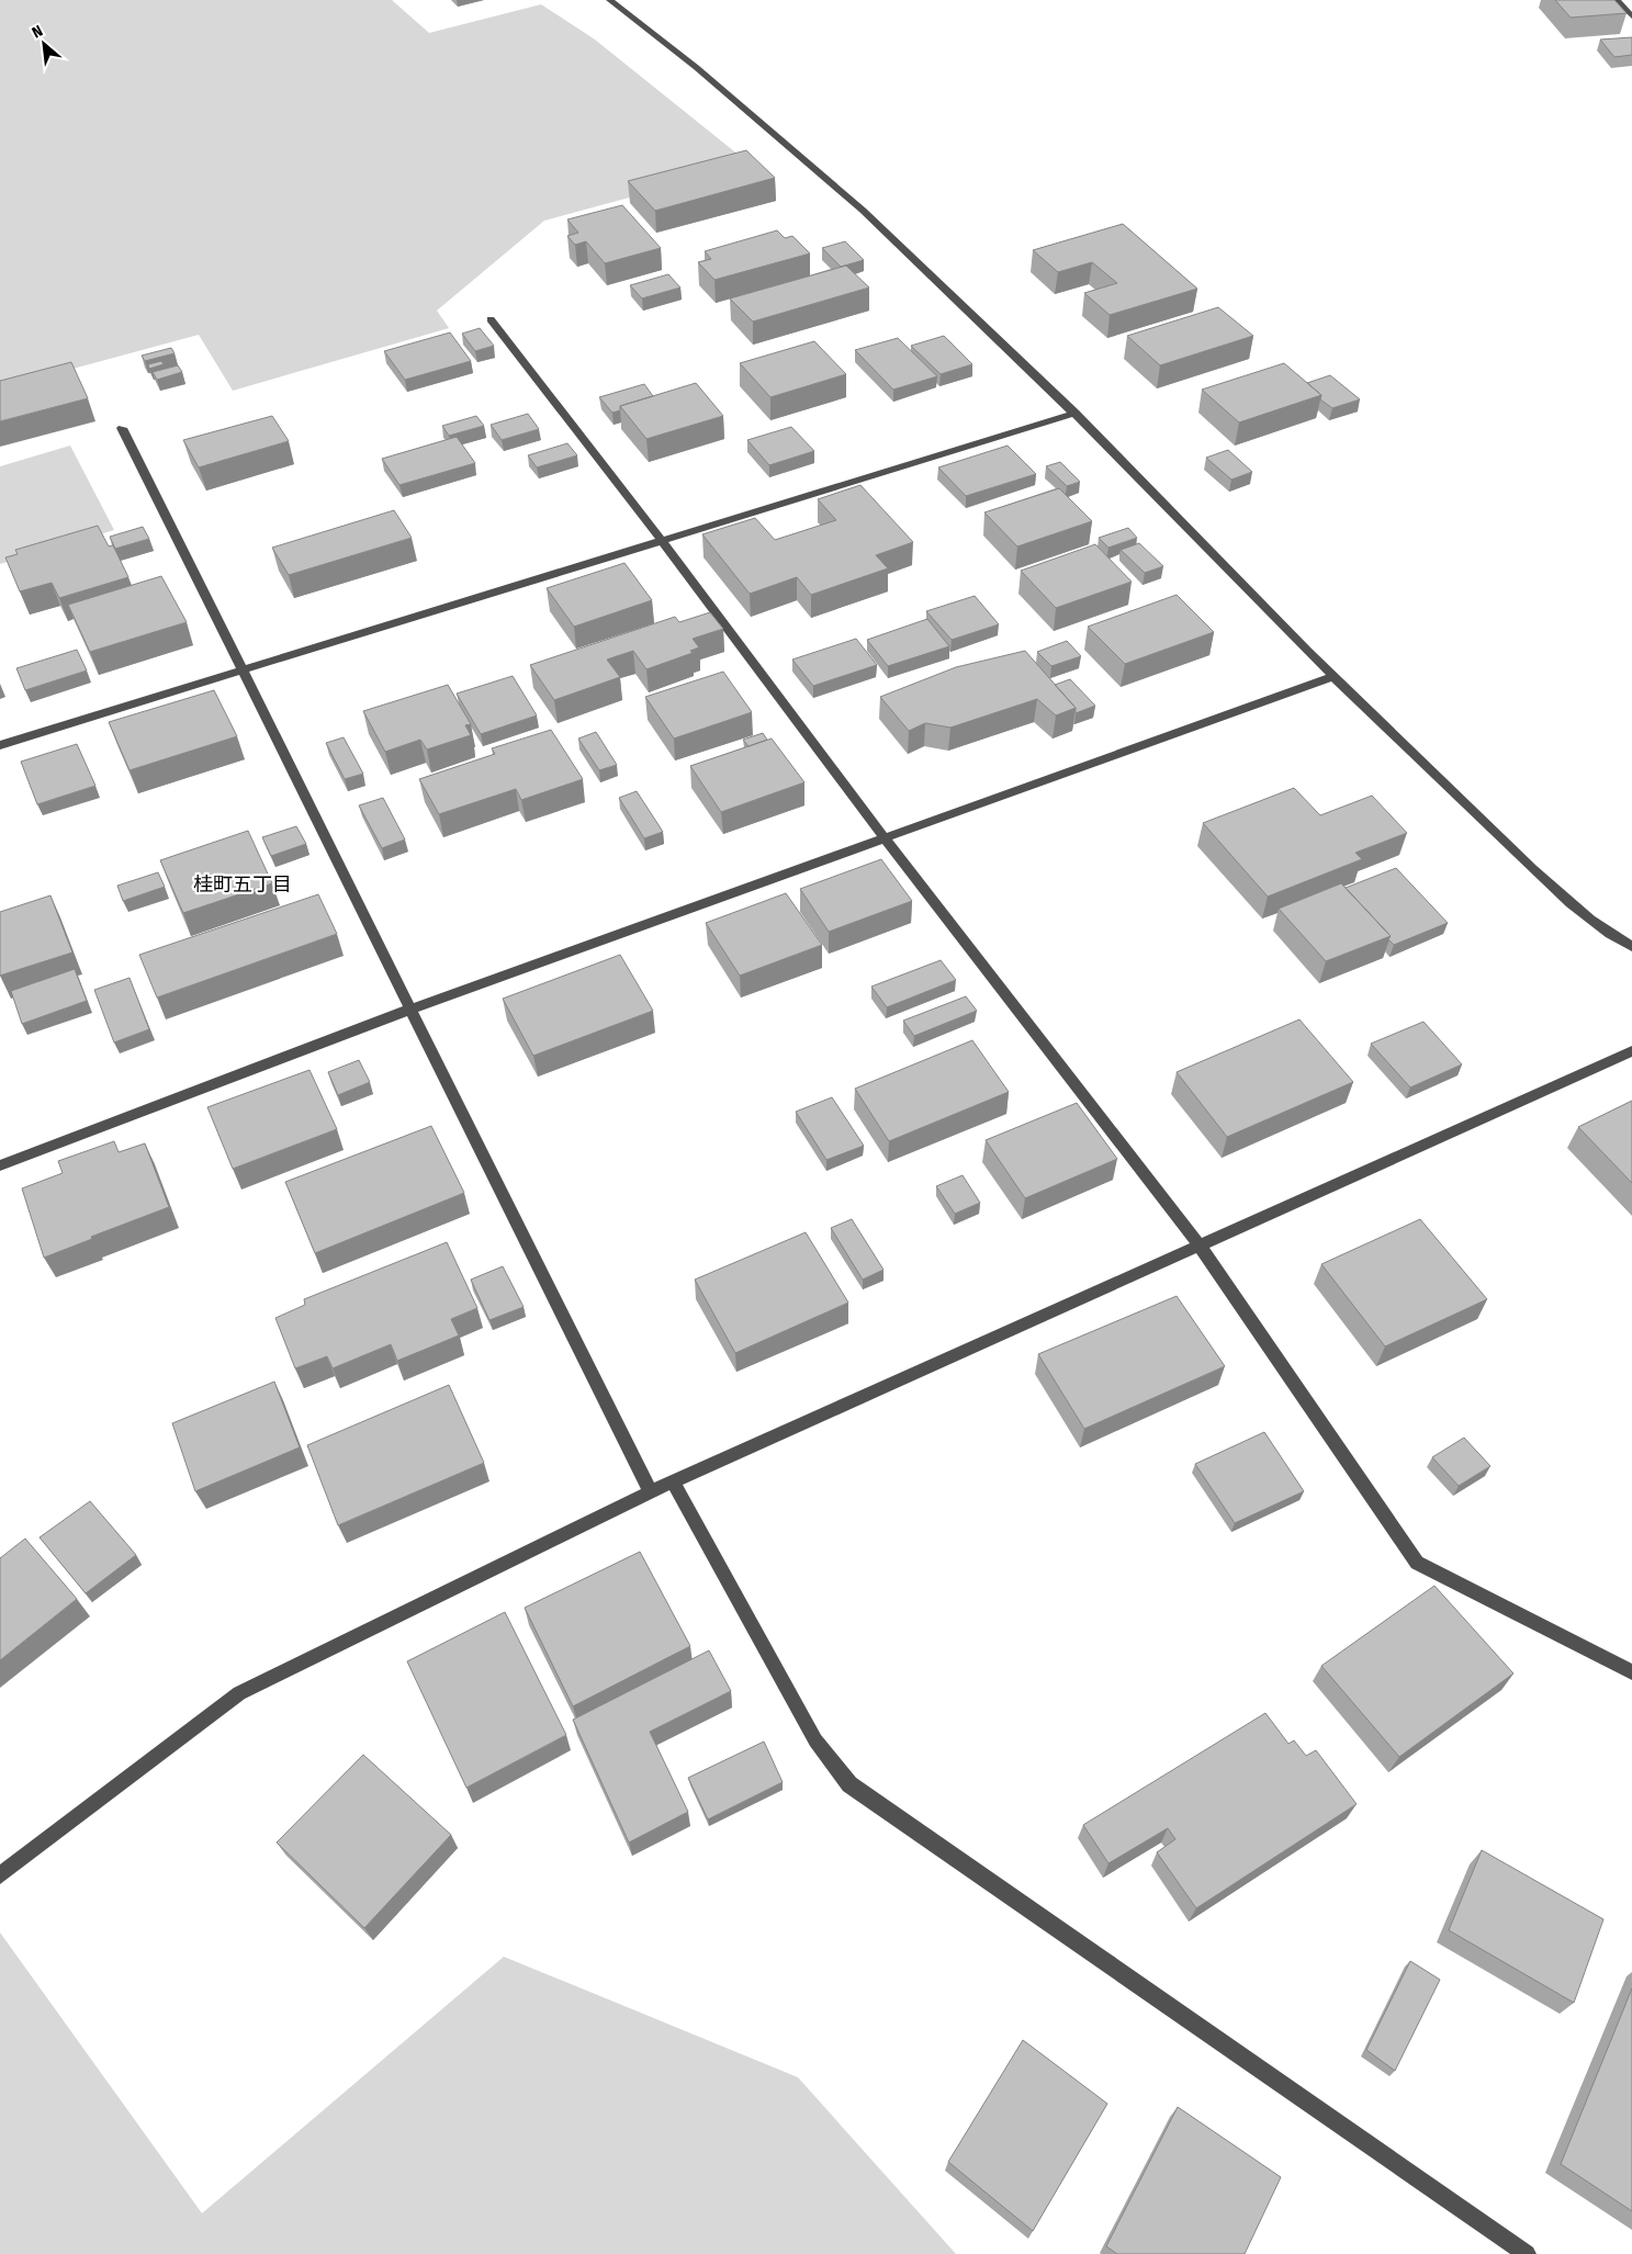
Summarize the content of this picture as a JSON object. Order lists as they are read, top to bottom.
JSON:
{
  "districts": ["桂町五丁目"],
  "north": "top left"
}
